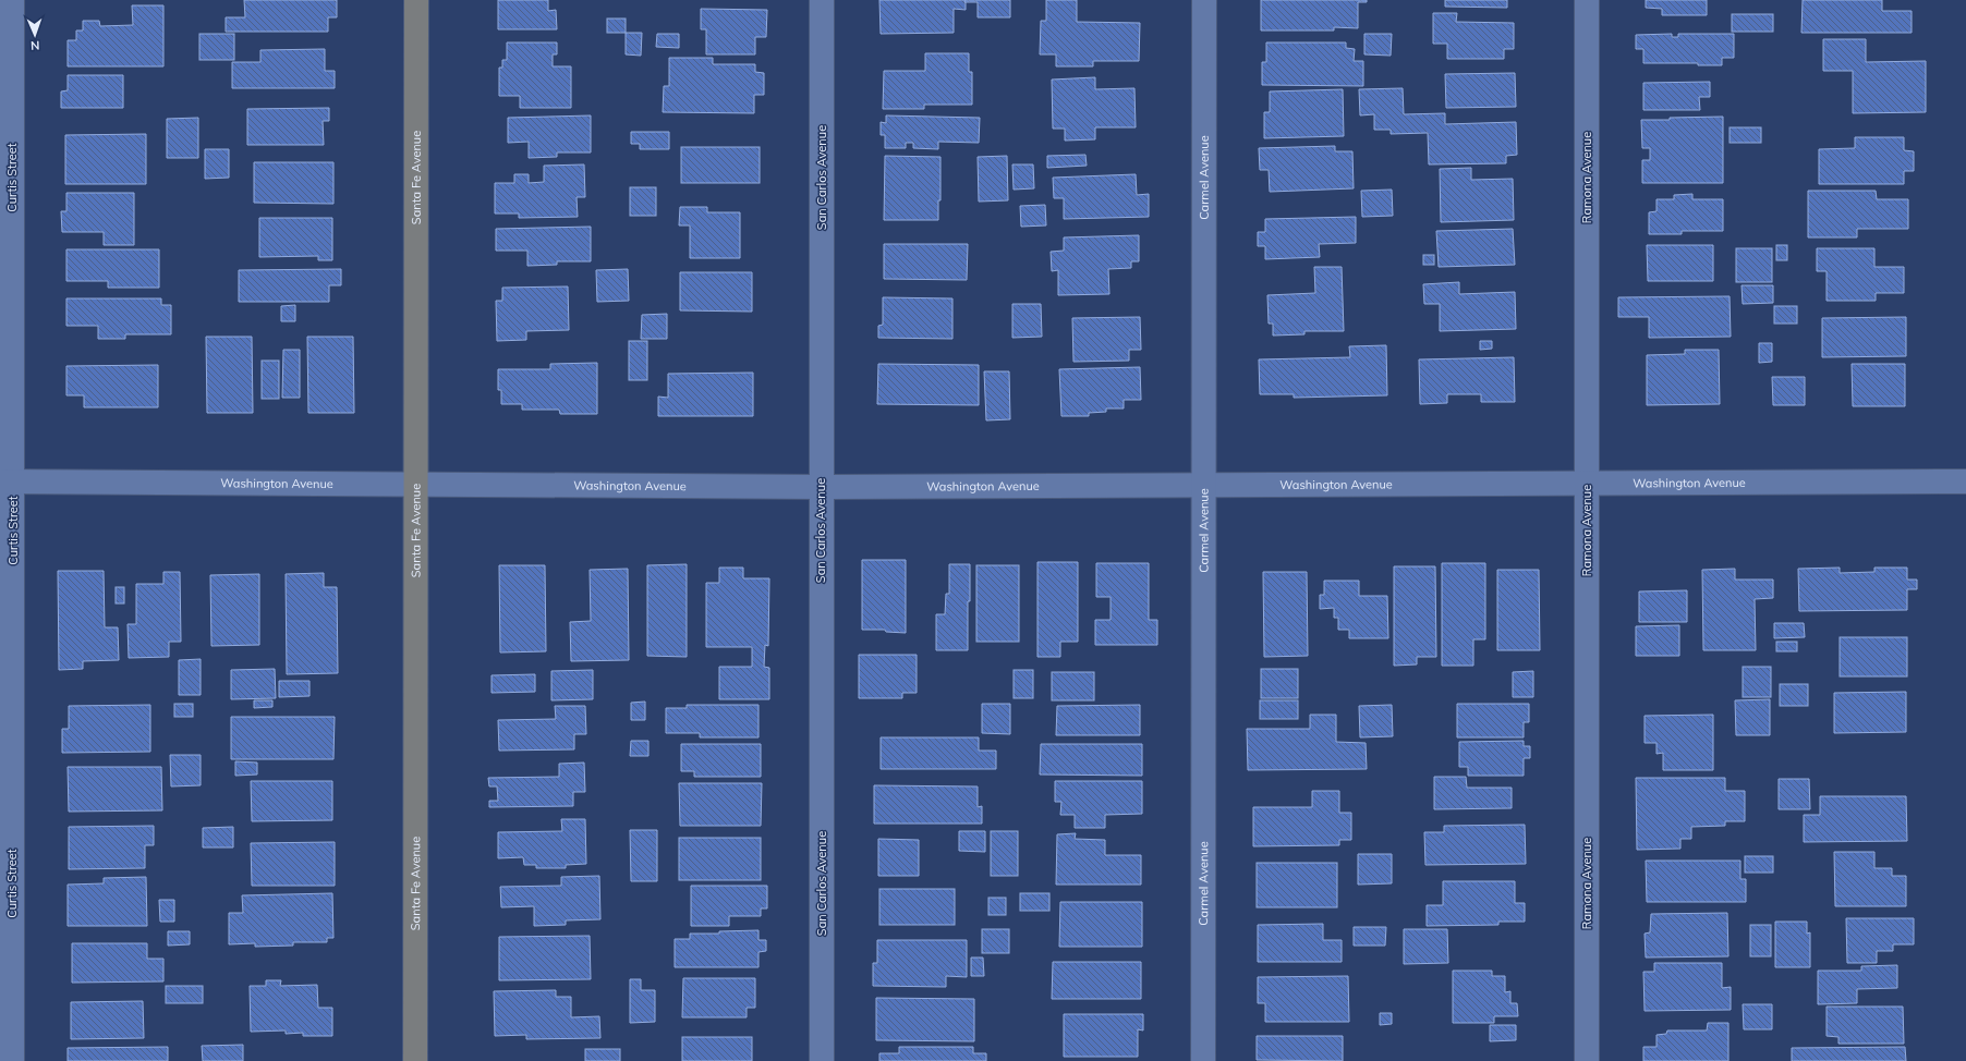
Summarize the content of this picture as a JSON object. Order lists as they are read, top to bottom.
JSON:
{
  "streets": {
    "street": [
      "Curtis Street",
      "Santa Fe Avenue",
      "San Carlos Avenue",
      "Carmel Avenue",
      "Ramona Avenue",
      "Washington Avenue"
    ]
  },
  "crossings": [
    ["Curtis Street", "Washington Avenue"],
    ["Santa Fe Avenue", "Washington Avenue"],
    ["San Carlos Avenue", "Washington Avenue"],
    ["Carmel Avenue", "Washington Avenue"],
    ["Ramona Avenue", "Washington Avenue"]
  ],
  "north": "bottom"
}
